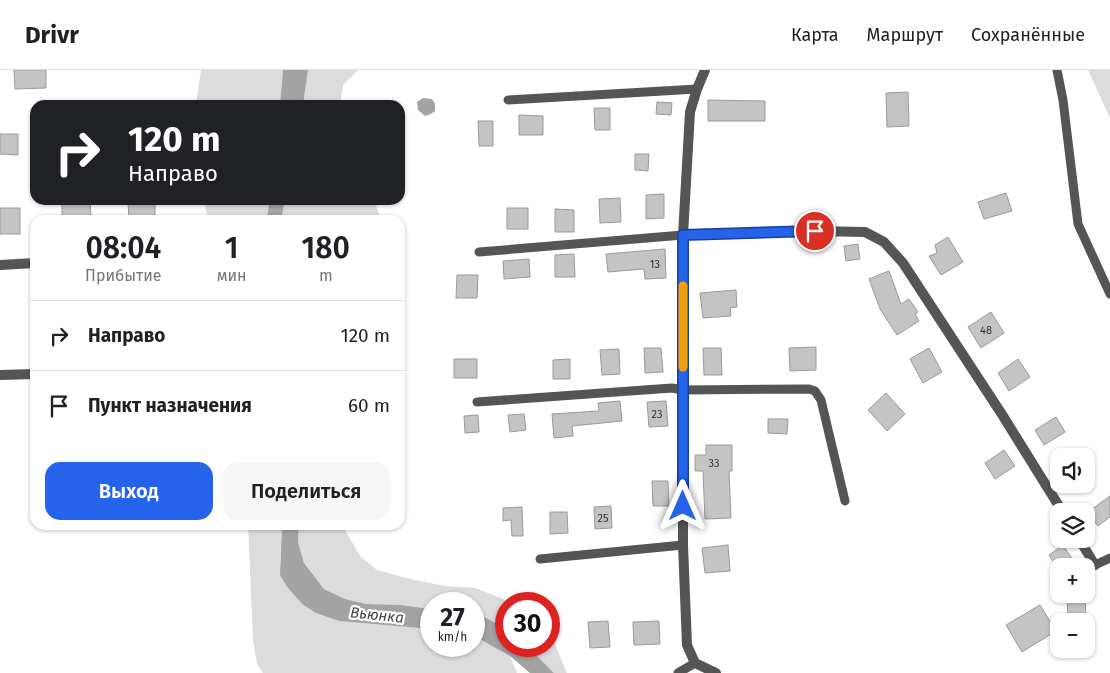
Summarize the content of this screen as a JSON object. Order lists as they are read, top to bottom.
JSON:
{
  "water": ["Вьюнка"],
  "house_numbers": [
    "13",
    "48",
    "23",
    "33",
    "25"
  ],
  "page": {
    "header": "Drivr",
    "nav": ["Карта", "Маршрут", "Сохранённые"],
    "turn": ["120 m", "Направо"],
    "eta": [
      "08:04",
      "Прибытие",
      "1",
      "мин",
      "180",
      "m"
    ],
    "list": [
      {
        "name": "Направо",
        "value": "120 m"
      },
      {
        "name": "Пункт назначения",
        "value": "60 m"
      }
    ],
    "map_buttons": ["+", "−"],
    "buttons": ["Выход", "Поделиться"],
    "speed": "27 km/h",
    "limit": "30"
  }
}
